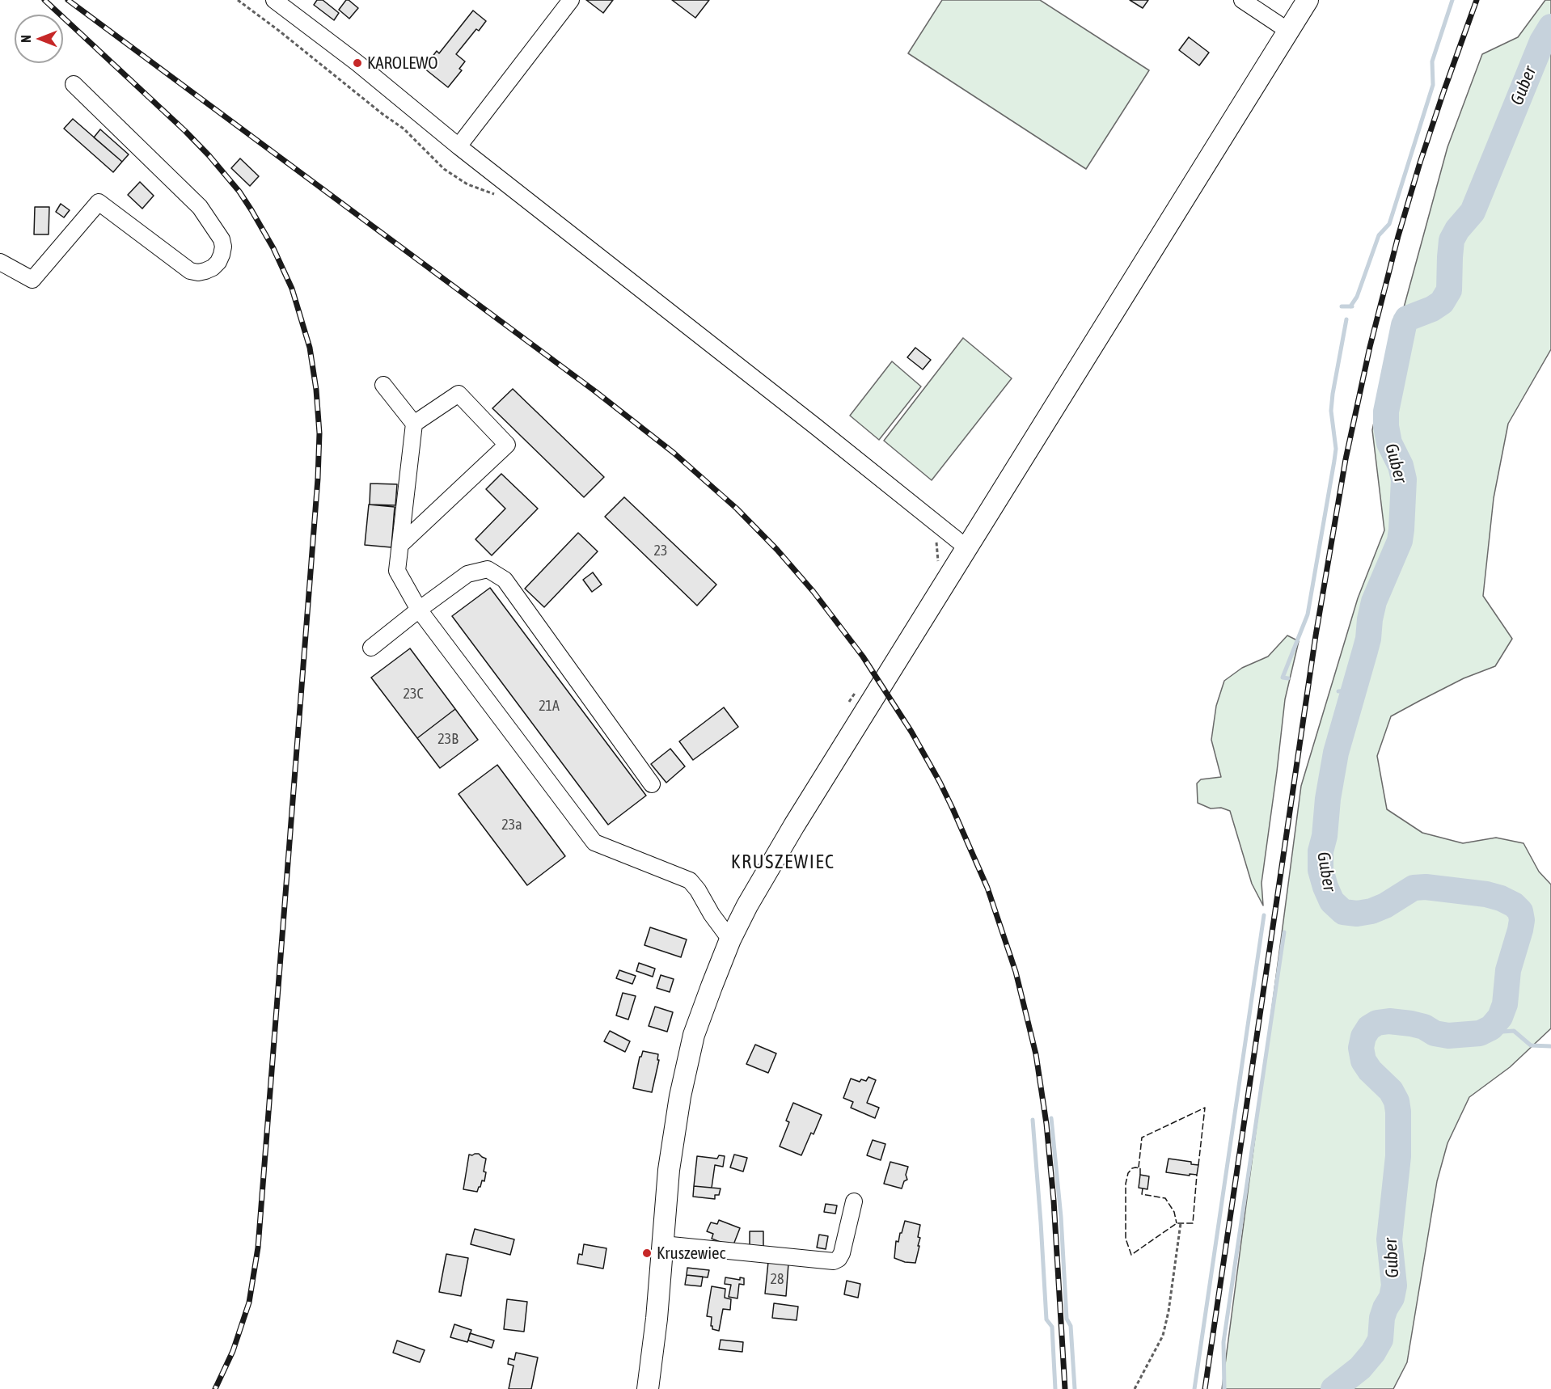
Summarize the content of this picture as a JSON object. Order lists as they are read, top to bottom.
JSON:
{
  "districts": ["KRUSZEWIEC"],
  "water": ["Guber"],
  "places": ["KAROLEWO", "Kruszewiec"],
  "house_numbers": [
    "23",
    "23C",
    "21A",
    "23B",
    "23a",
    "28"
  ],
  "north": "left"
}
